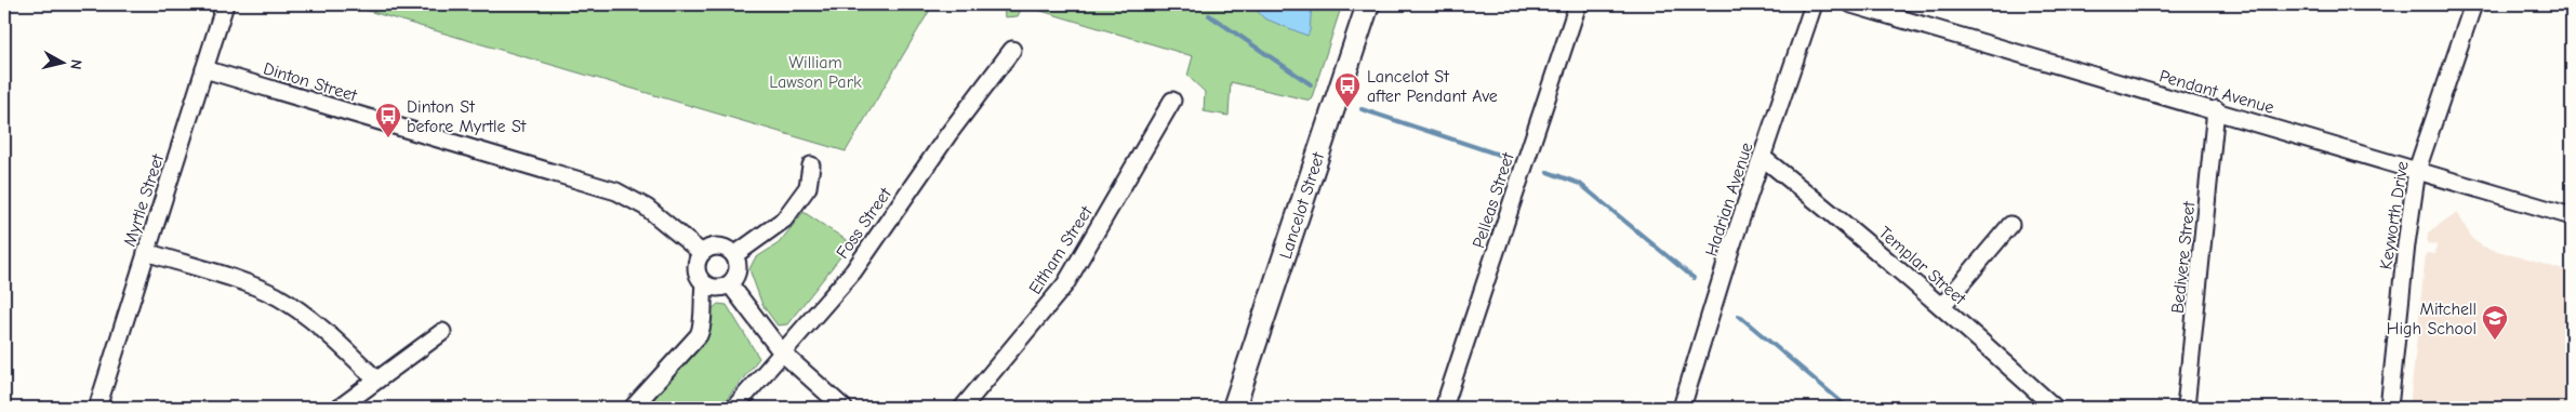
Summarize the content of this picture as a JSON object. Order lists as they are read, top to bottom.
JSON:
{
  "streets": {
    "street": [
      "Dinton Street",
      "Pendant Avenue",
      "Hadrian Avenue",
      "Myrtle Street",
      "Pelleas Street",
      "Lancelot Street",
      "Keyworth Drive",
      "Foss Street",
      "Eltham Street",
      "Bedivere Street",
      "Templar Street"
    ]
  },
  "crossings": [
    ["Dinton Street", "Myrtle Street"],
    ["Pendant Avenue", "Keyworth Drive"],
    ["Pendant Avenue", "Bedivere Street"],
    ["Hadrian Avenue", "Templar Street"]
  ],
  "parks": ["William Lawson Park"],
  "places": {
    "bus stop": ["Lancelot St after Pendant Ave", "Dinton St before Myrtle St"],
    "school or university": ["Mitchell High School"]
  },
  "north": "right"
}
